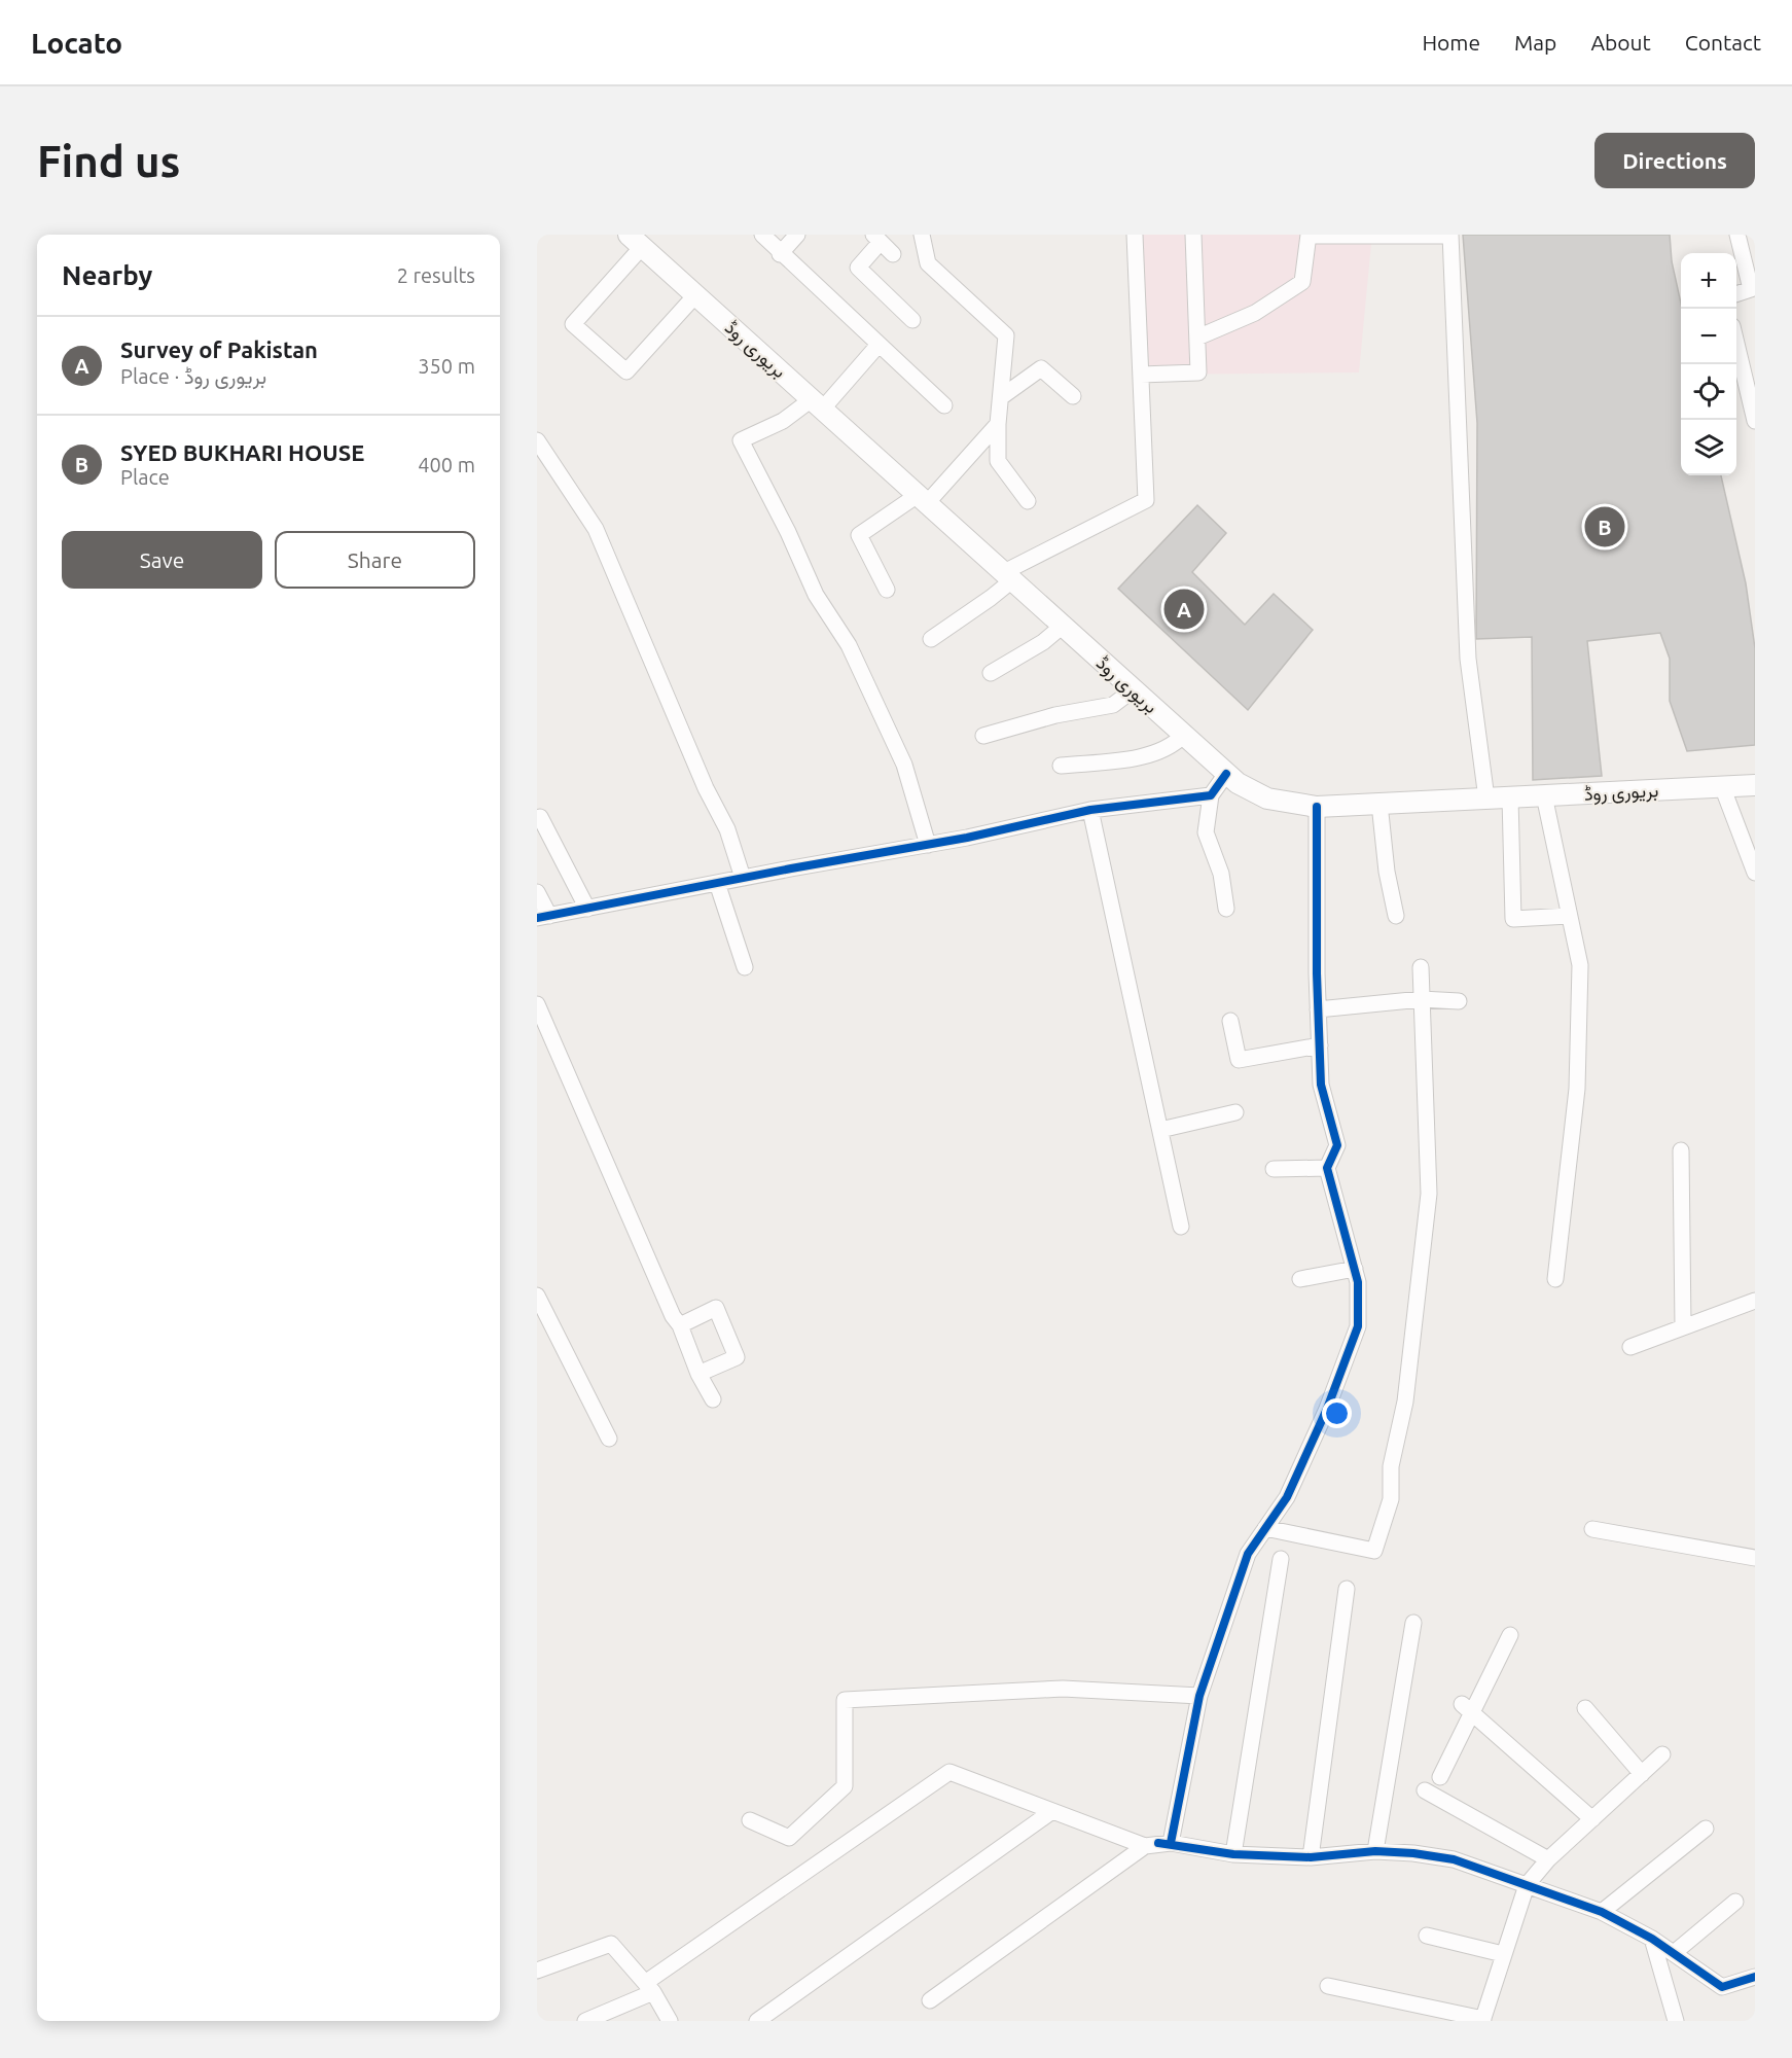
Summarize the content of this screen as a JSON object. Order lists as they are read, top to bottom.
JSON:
{
  "streets": {
    "main road": ["بریوری روڈ"]
  },
  "page": {
    "header": "Locato",
    "nav": [
      "Home",
      "Map",
      "About",
      "Contact"
    ],
    "buttons": [
      "Directions",
      ["Save", "Share"]
    ],
    "title": "Find us",
    "heading": ["Nearby", "2 results"],
    "map_buttons": ["+", "−"],
    "list": [
      {
        "mark": "A",
        "name": "Survey of Pakistan",
        "note": "Place · بریوری روڈ",
        "value": "350 m"
      },
      {
        "mark": "B",
        "name": "SYED BUKHARI HOUSE",
        "note": "Place",
        "value": "400 m"
      }
    ],
    "pins": ["B", "A"]
  }
}
